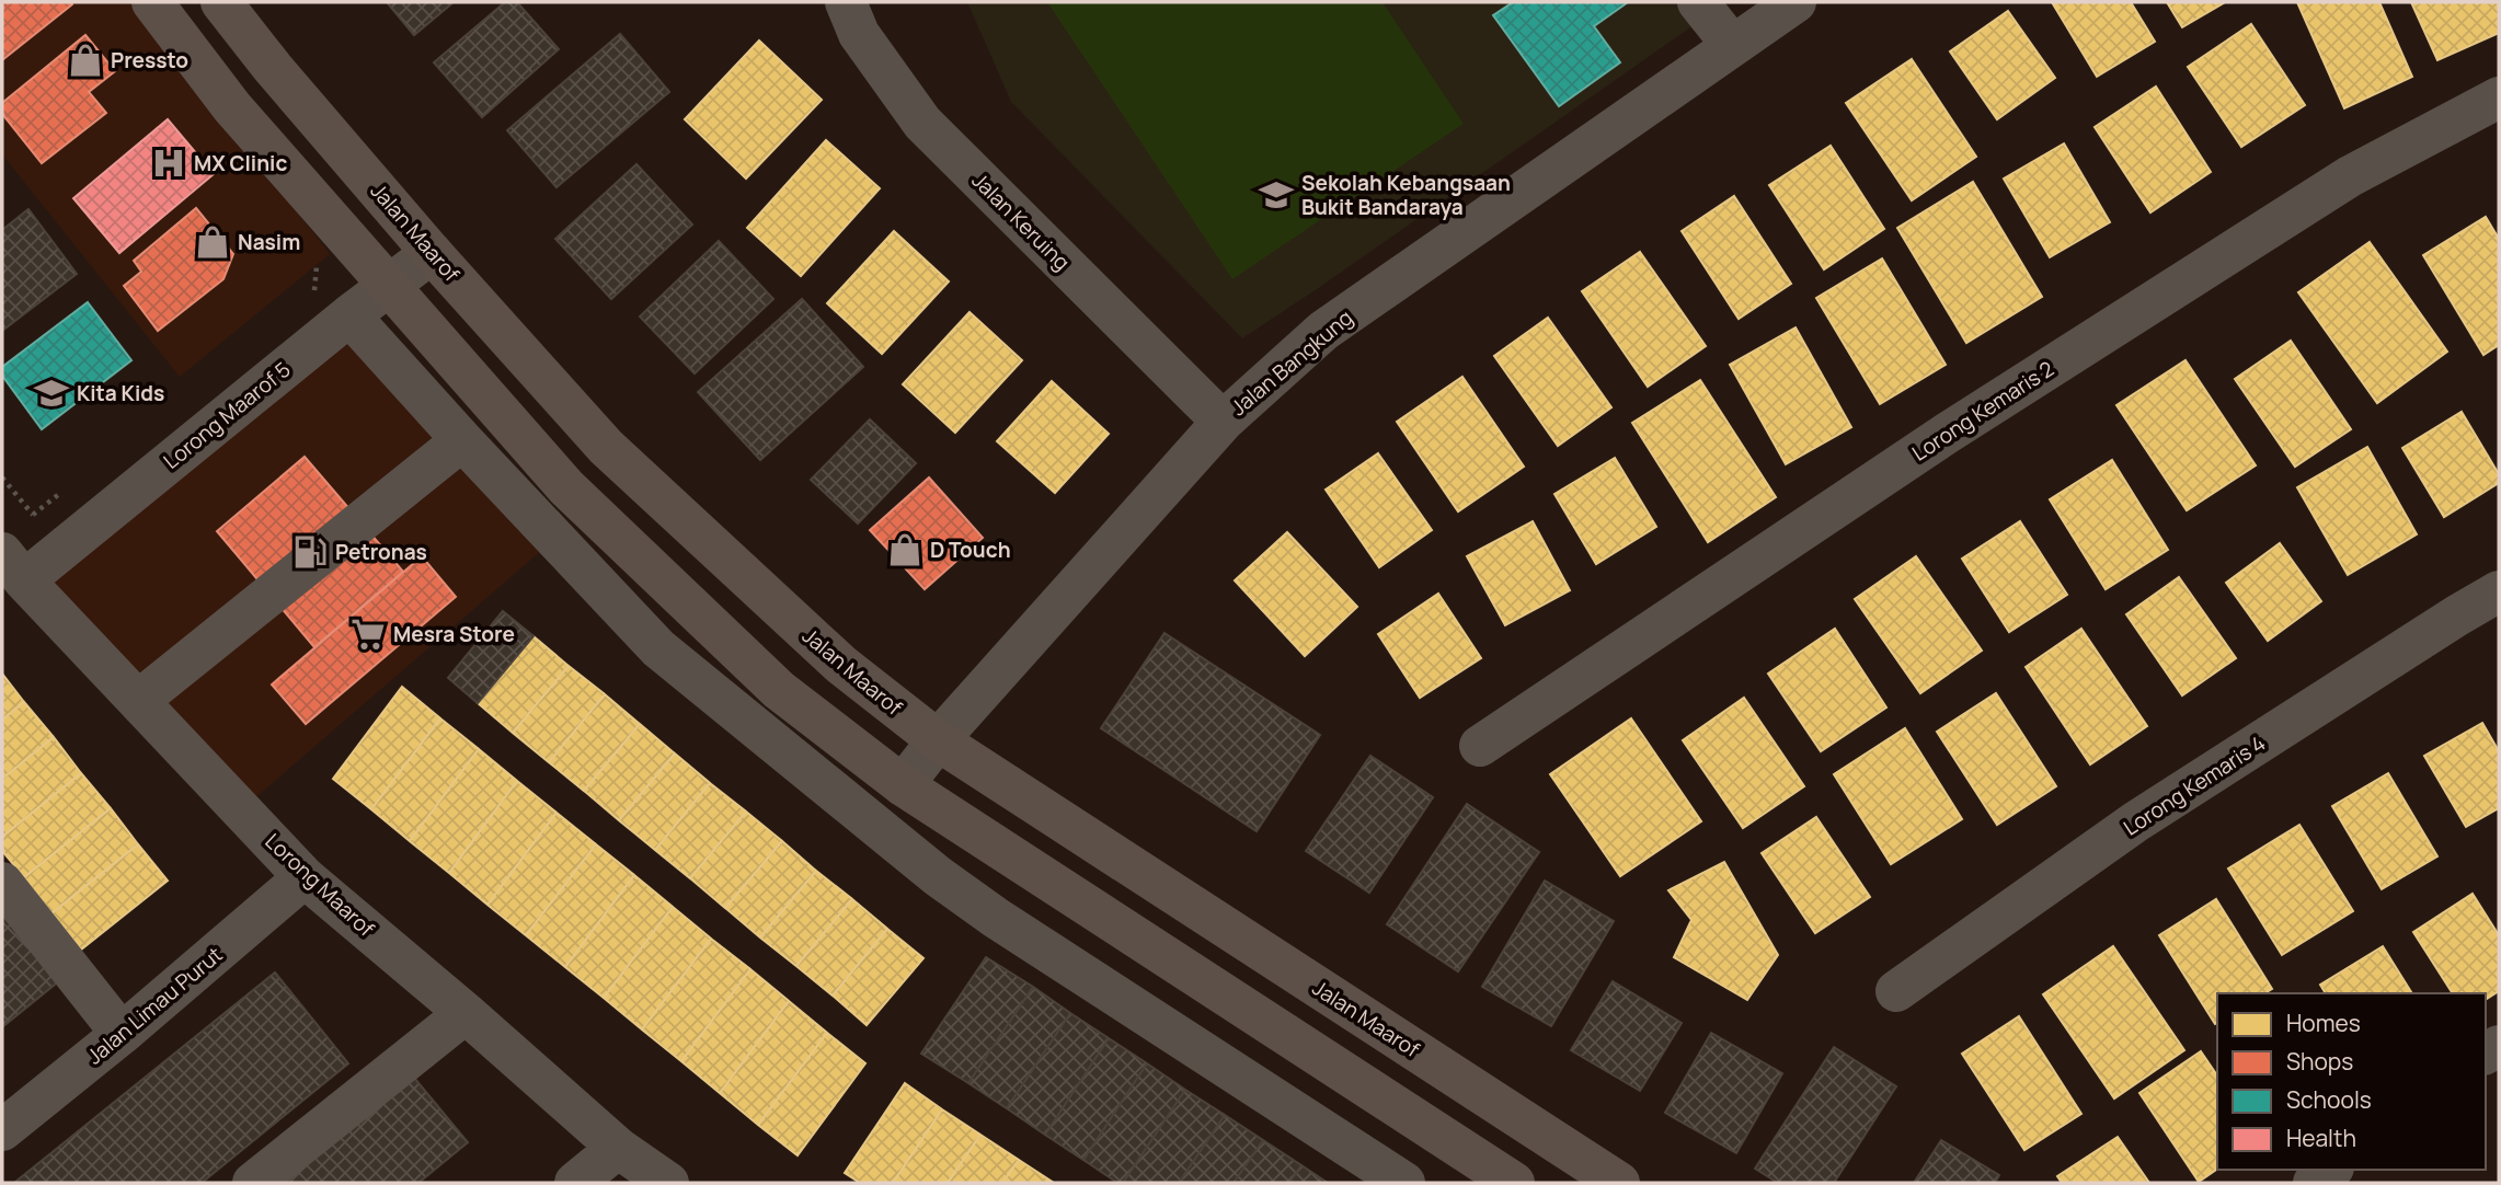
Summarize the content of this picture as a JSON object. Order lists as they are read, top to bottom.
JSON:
{
  "streets": {
    "main road": ["Jalan Maarof"],
    "street": [
      "Jalan Keruing",
      "Jalan Bangkung",
      "Lorong Kemaris 2",
      "Lorong Maarof 5",
      "Lorong Kemaris 4",
      "Lorong Maarof",
      "Jalan Limau Purut"
    ]
  },
  "crossings": [
    ["Jalan Keruing", "Jalan Bangkung"],
    ["Jalan Maarof", "Jalan Bangkung"],
    ["Jalan Maarof", "Lorong Maarof 5"],
    ["Lorong Maarof 5", "Lorong Maarof"],
    ["Lorong Maarof", "Jalan Limau Purut"]
  ],
  "places": {
    "shop": ["Pressto", "Nasim", "D Touch"],
    "hospital": ["MX Clinic"],
    "school or university": ["Sekolah Kebangsaan Bukit Bandaraya", "Kita Kids"],
    "fuel station": ["Petronas"],
    "supermarket": ["Mesra Store"]
  },
  "legend": [
    "Homes",
    "Shops",
    "Schools",
    "Health"
  ]
}
